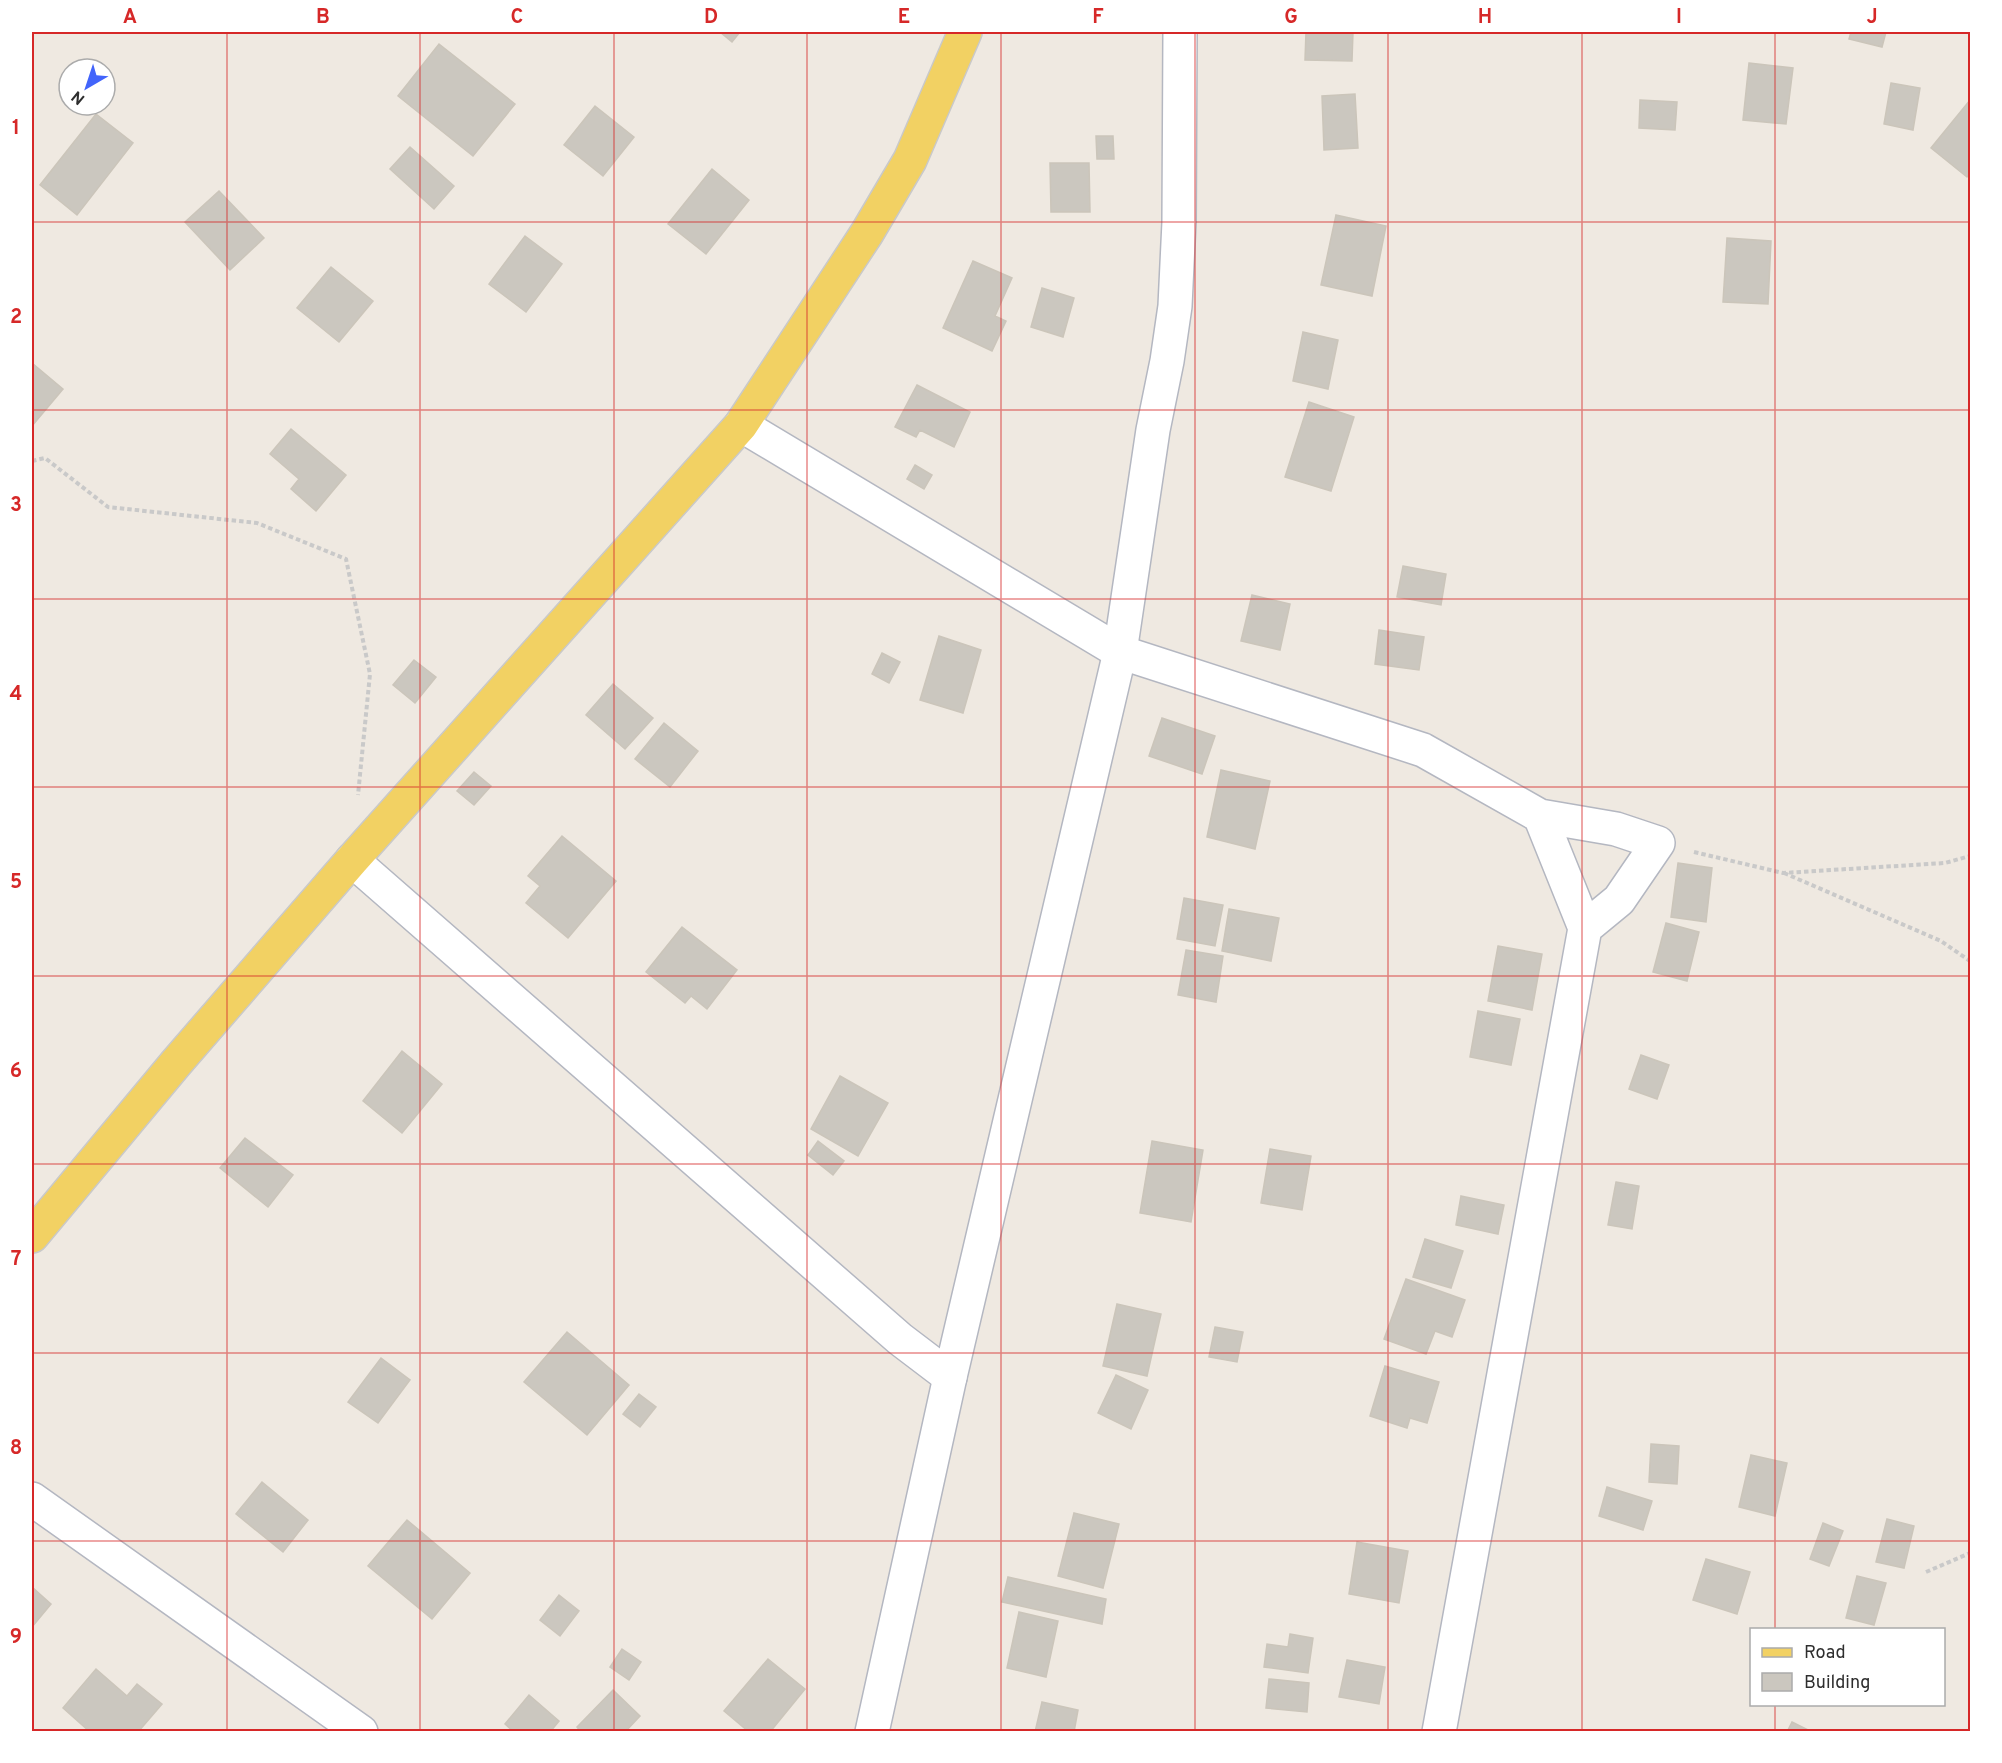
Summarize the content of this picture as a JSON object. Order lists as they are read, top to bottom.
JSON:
{
  "legend": ["Road", "Building"],
  "north": "bottom left",
  "grid": {
    "columns": [
      "A",
      "B",
      "C",
      "D",
      "E",
      "F",
      "G",
      "H",
      "I",
      "J"
    ],
    "rows": [
      "1",
      "2",
      "3",
      "4",
      "5",
      "6",
      "7",
      "8",
      "9"
    ]
  }
}
